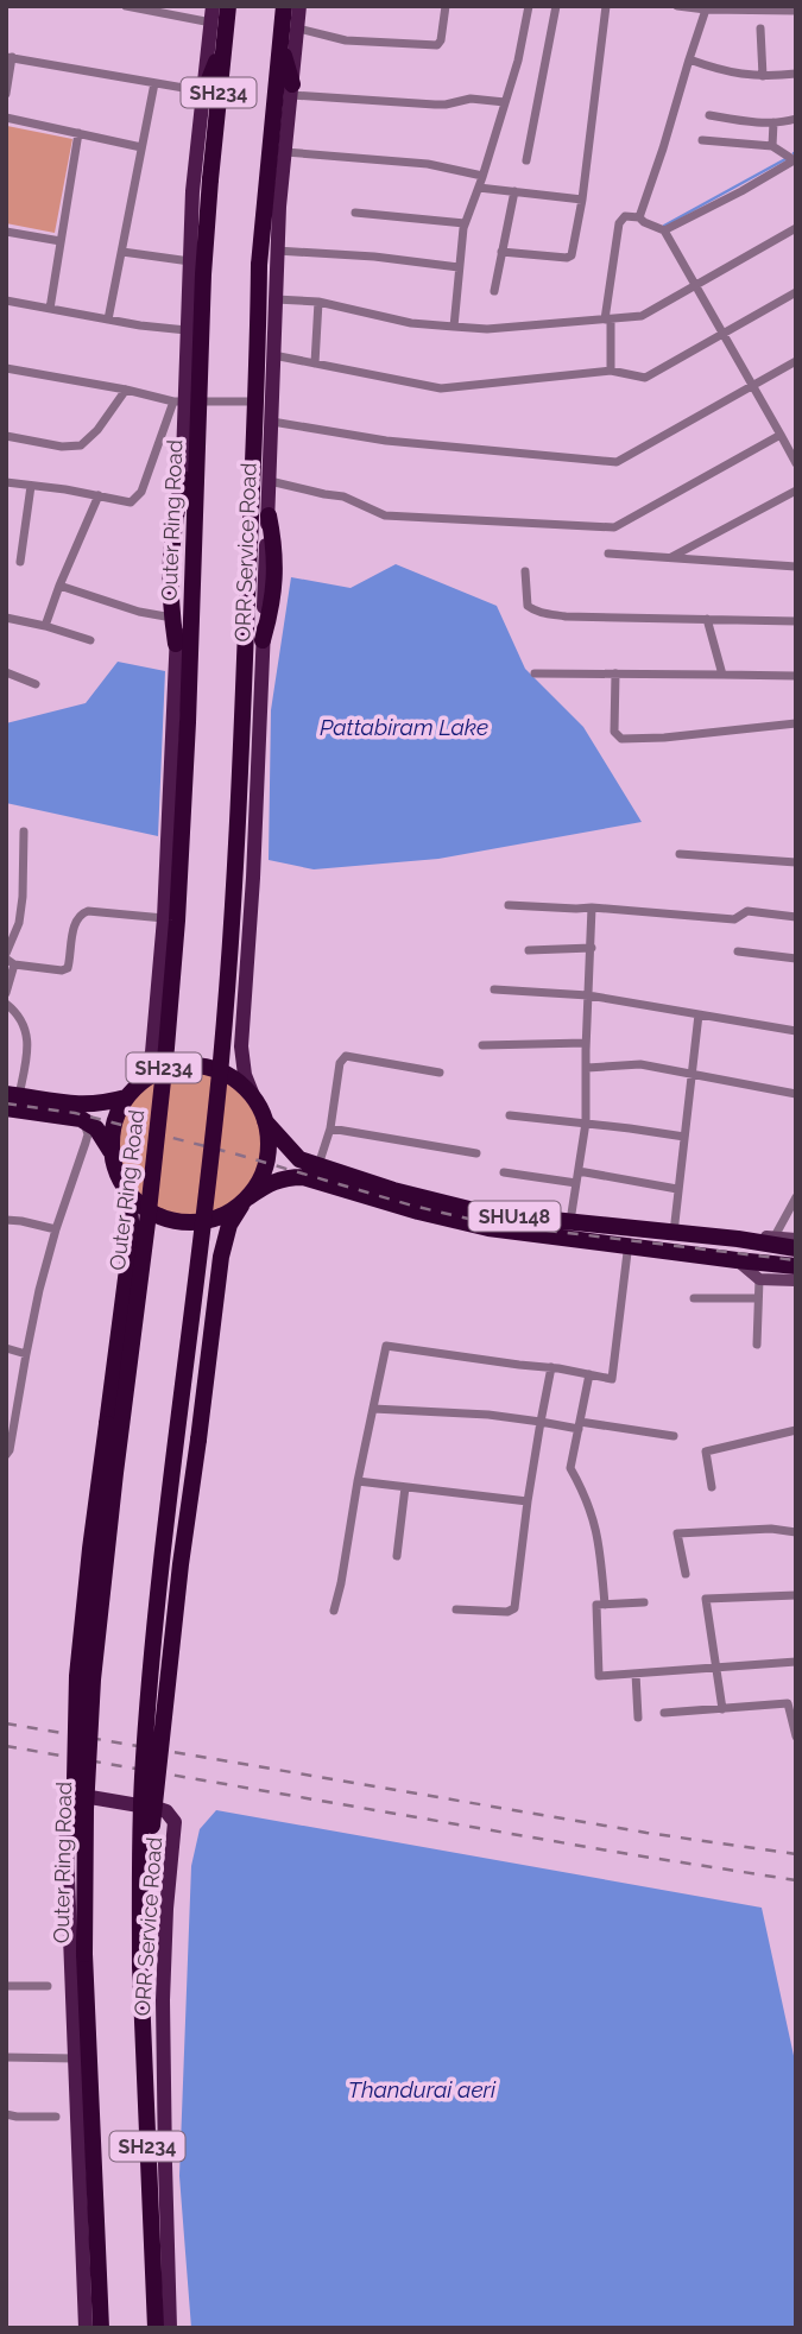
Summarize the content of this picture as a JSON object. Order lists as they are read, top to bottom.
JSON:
{
  "streets": {
    "highway": ["SH234", "Outer Ring Road", "SHU148"],
    "main road": ["ORR Service Road"]
  },
  "crossings": [
    ["ORR Service Road", "SHU148"]
  ],
  "water": ["Pattabiram Lake", "Thandurai aeri"]
}
